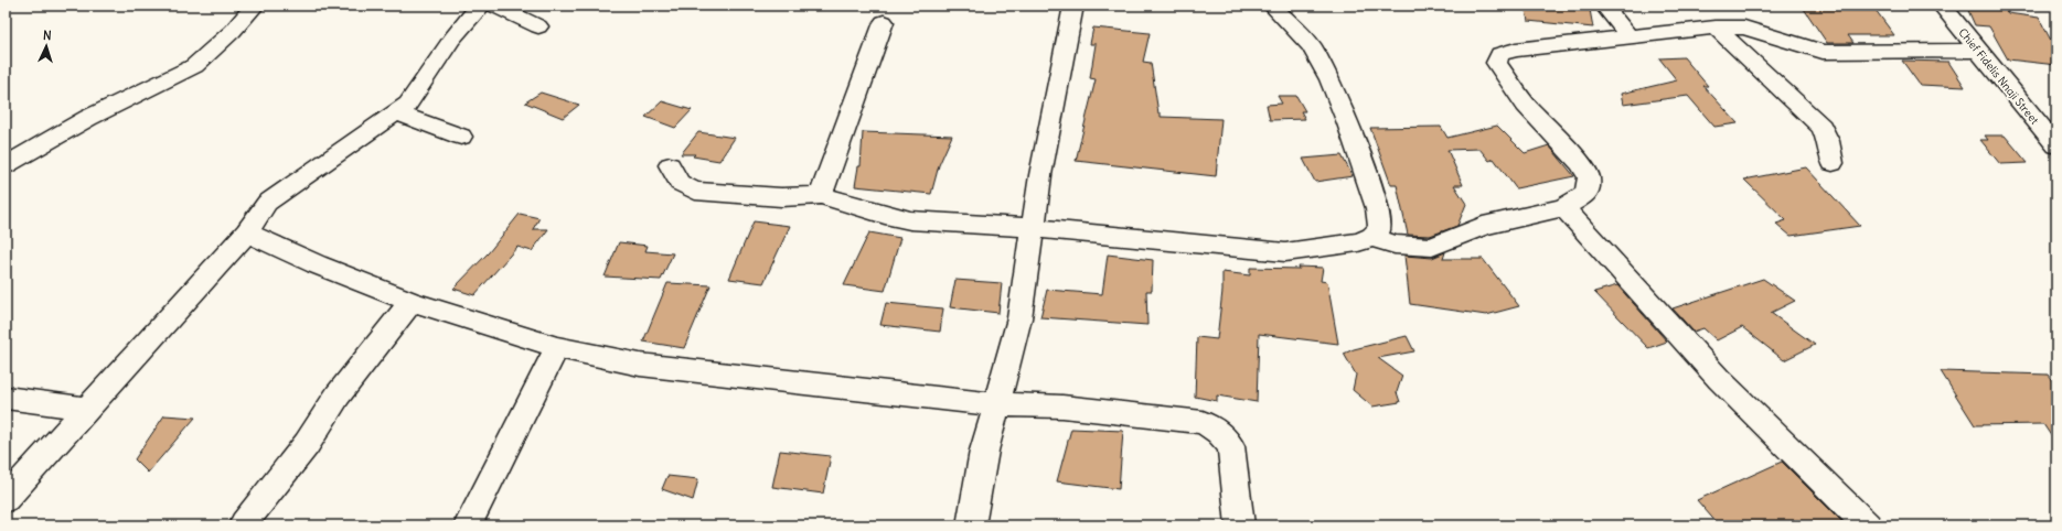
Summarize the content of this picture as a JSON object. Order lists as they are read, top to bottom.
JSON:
{
  "streets": {
    "street": ["Chief Fidelis Nnaji Street"]
  },
  "north": "top"
}
